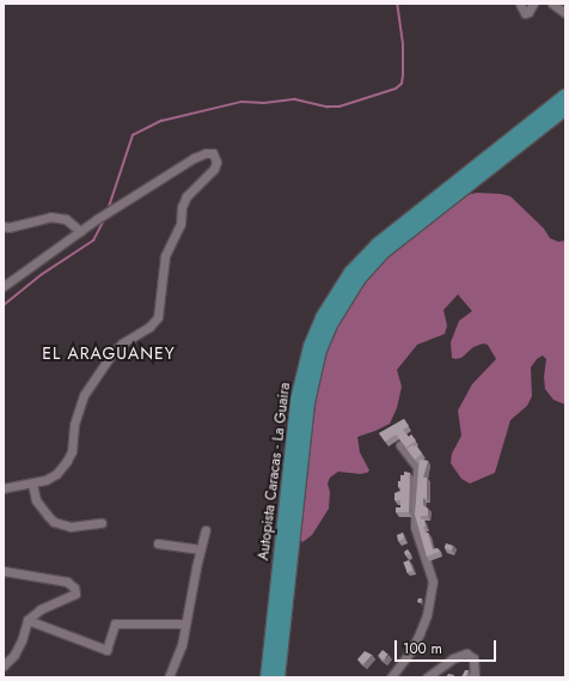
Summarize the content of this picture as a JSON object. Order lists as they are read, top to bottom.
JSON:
{
  "streets": {
    "highway": ["Autopista Caracas - La Guaira"]
  },
  "districts": ["EL ARAGUANEY"],
  "scale_bar": "100 m"
}
